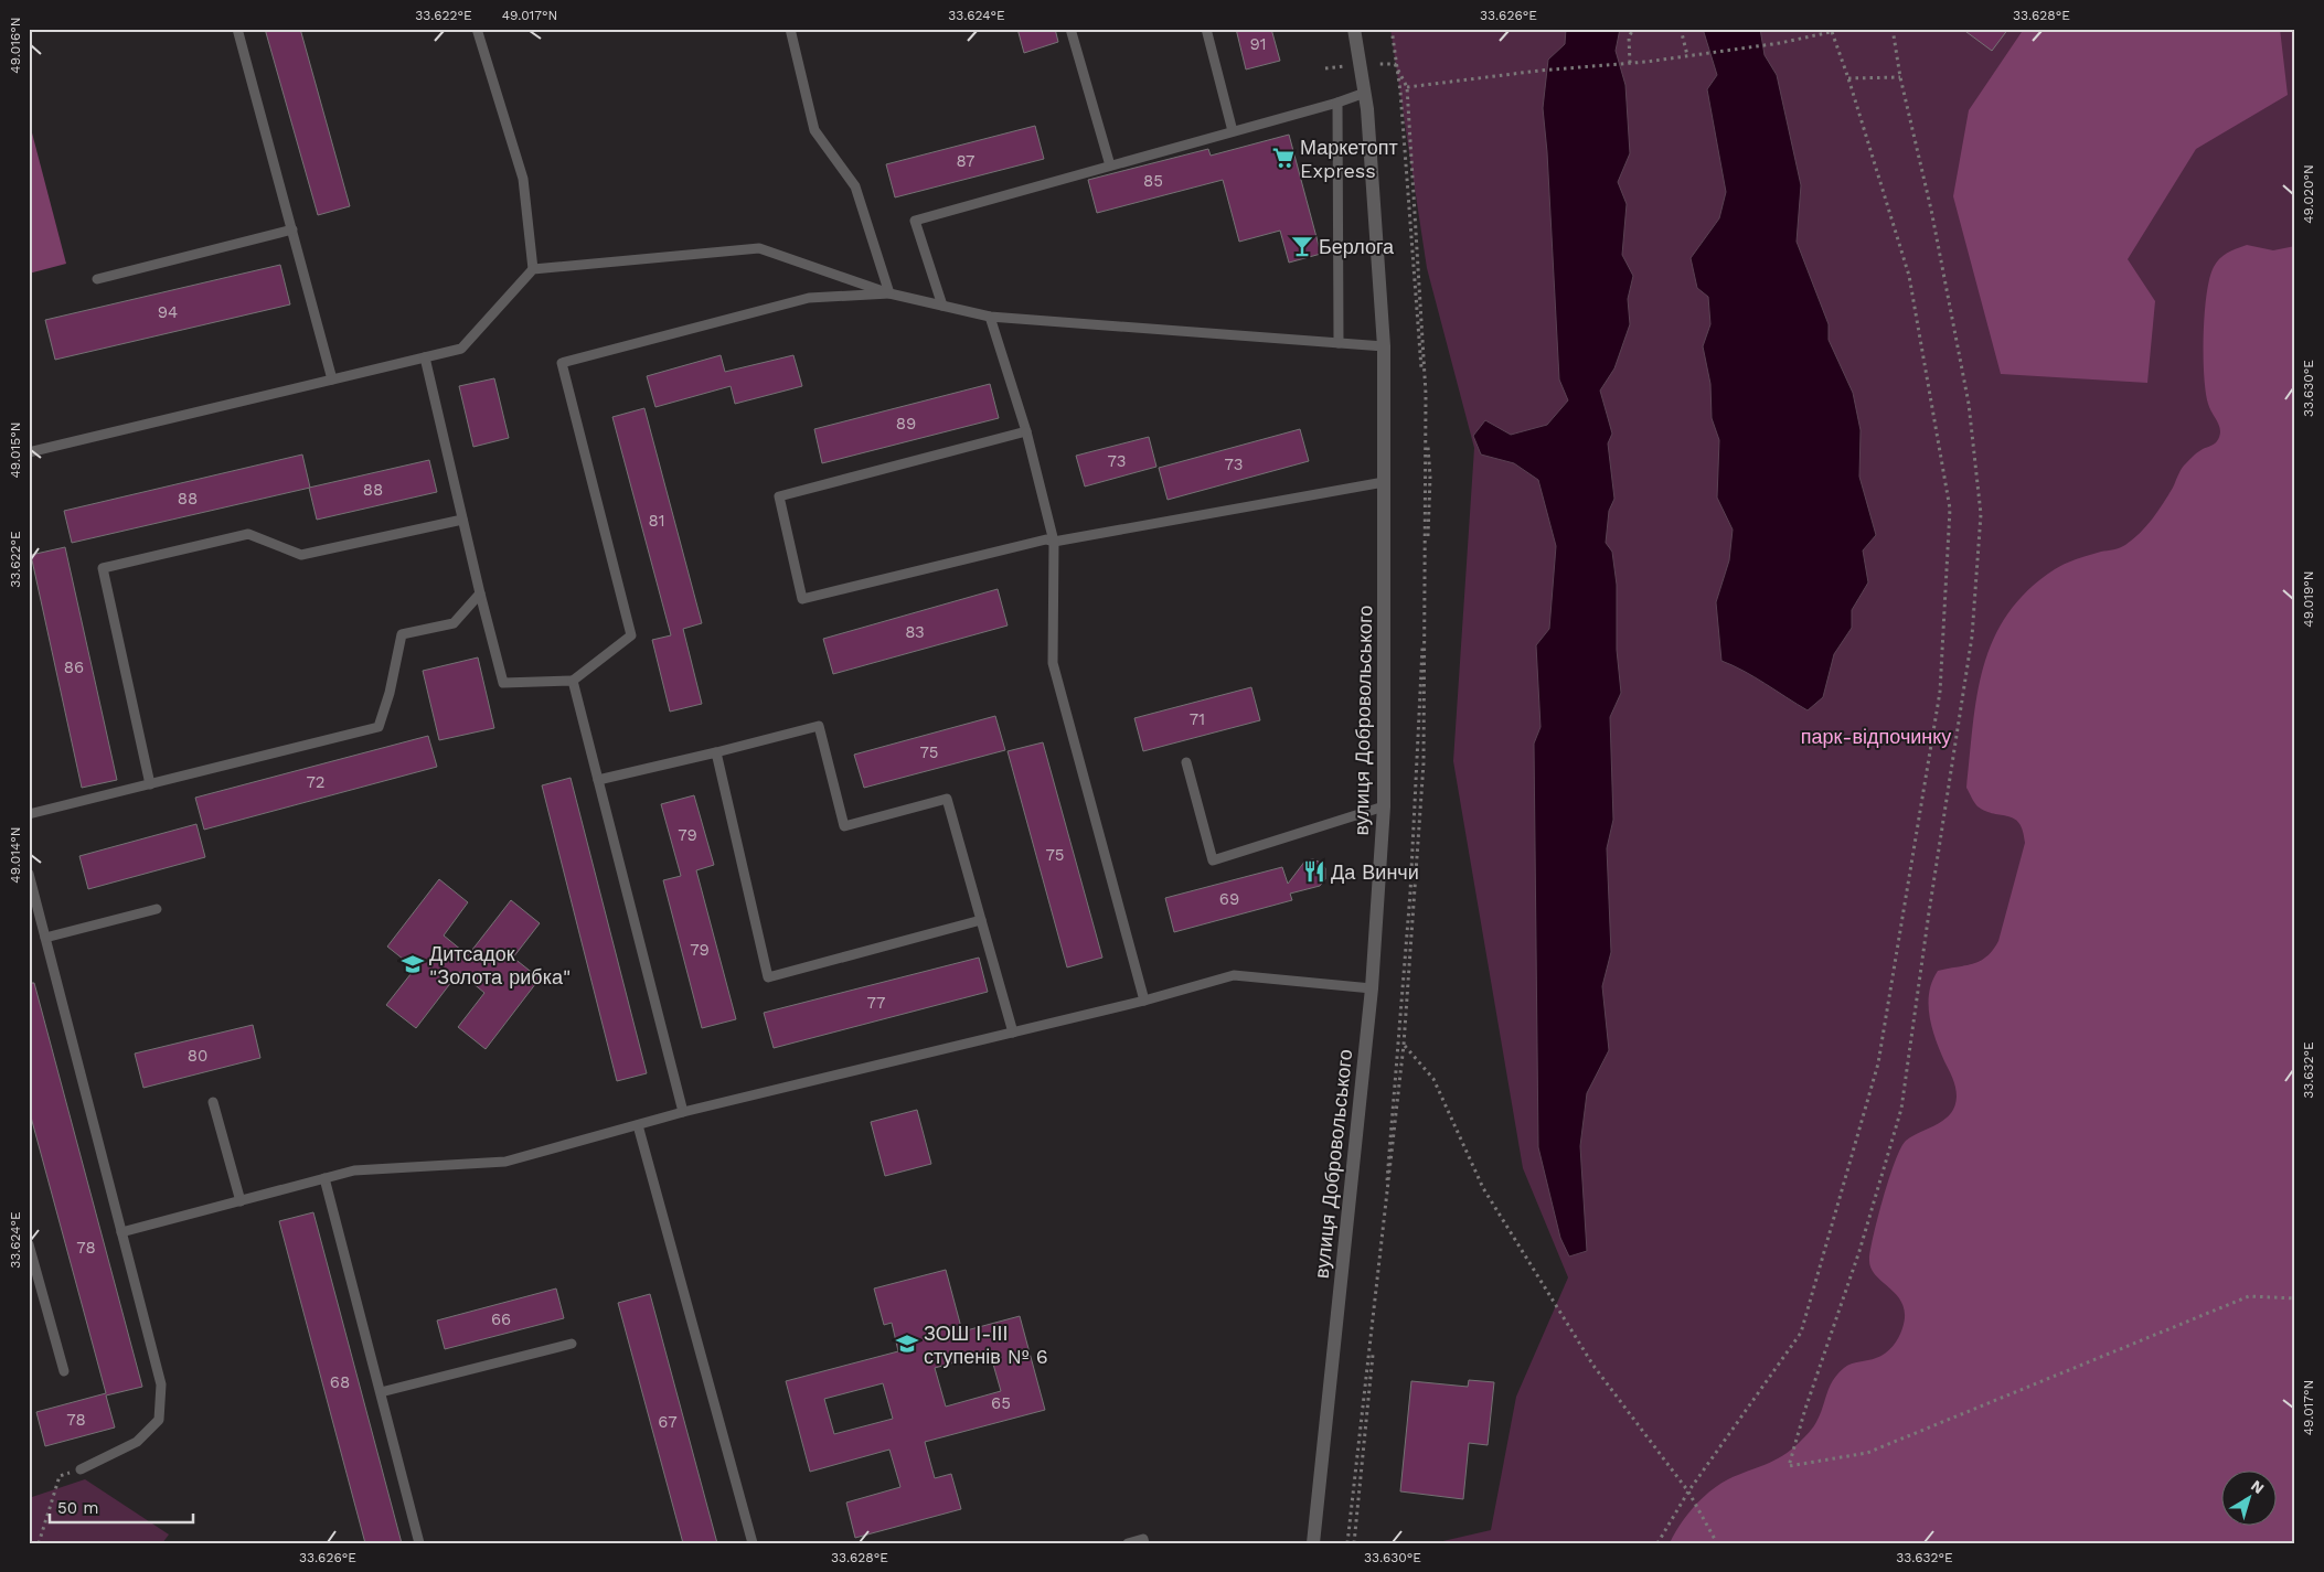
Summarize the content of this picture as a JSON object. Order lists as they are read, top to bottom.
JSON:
{
  "streets": {
    "street": ["вулиця Добровольського"]
  },
  "parks": ["парк-відпочинку"],
  "places": {
    "supermarket": ["Маркетопт Express"],
    "bar": ["Берлога"],
    "restaurant": ["Да Винчи"],
    "school or university": ["Дитсадок \"Золота рибка\"", "ЗОШ І-ІІІ ступенів № 6"]
  },
  "house_numbers": [
    "91",
    "87",
    "85",
    "94",
    "89",
    "73",
    "73",
    "88",
    "88",
    "81",
    "83",
    "86",
    "71",
    "75",
    "72",
    "79",
    "75",
    "69",
    "79",
    "77",
    "80",
    "78",
    "66",
    "68",
    "65",
    "78",
    "67"
  ],
  "scale_bar": "50 m",
  "north": "top right",
  "coordinates": [
    "33.622°E",
    "49.017°N",
    "33.624°E",
    "33.626°E",
    "33.628°E",
    "49.016°N",
    "49.020°N",
    "33.630°E",
    "49.015°N",
    "49.019°N",
    "49.014°N",
    "33.632°E"
  ]
}
